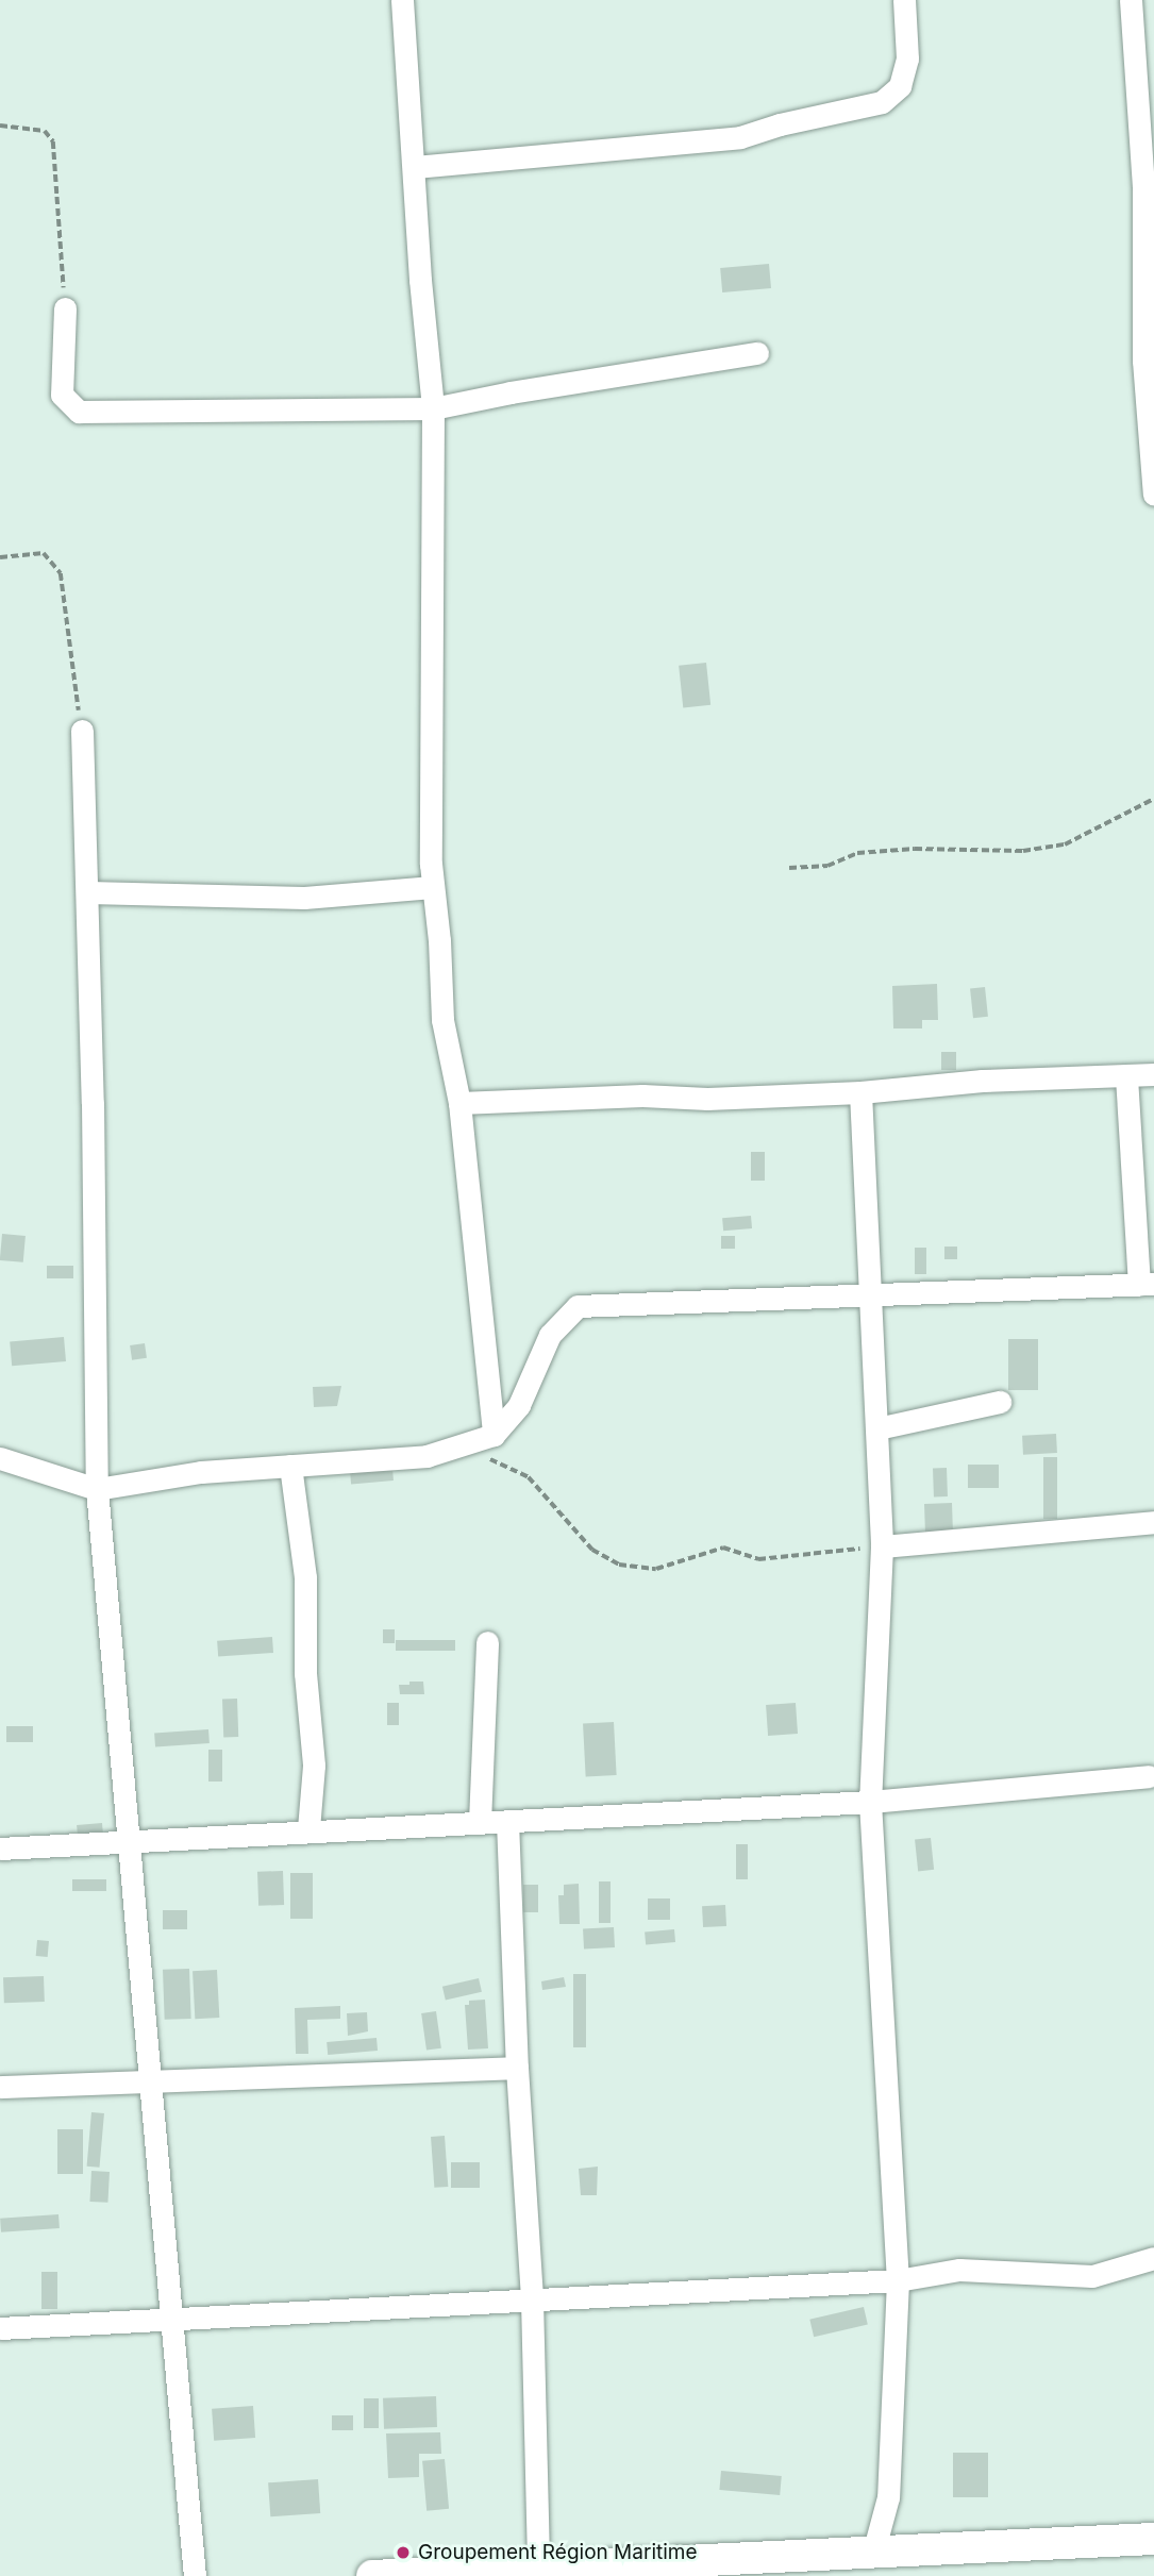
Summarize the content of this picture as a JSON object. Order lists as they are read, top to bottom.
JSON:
{
  "places": ["Groupement Région Maritime"]
}
